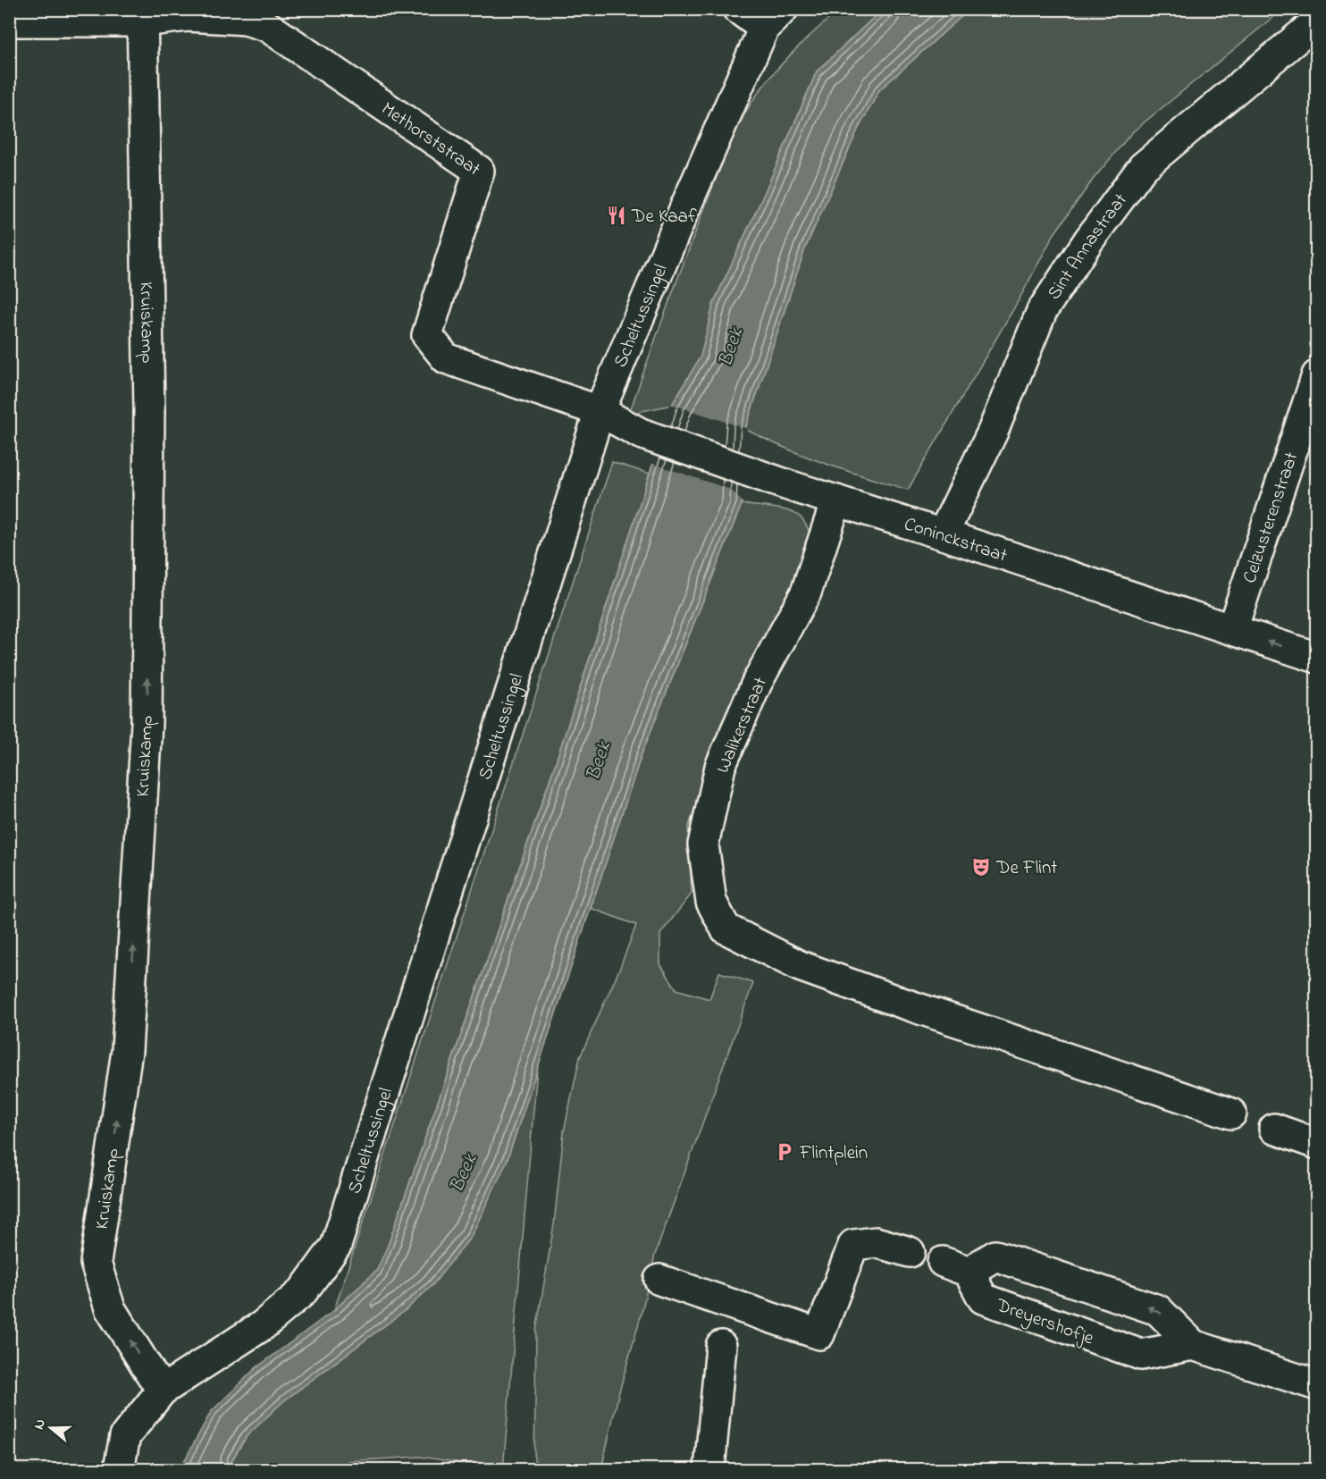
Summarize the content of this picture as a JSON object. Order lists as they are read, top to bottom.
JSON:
{
  "streets": {
    "street": [
      "Methorststraat",
      "Sint Annastraat",
      "Scheltussingel",
      "Kruiskamp",
      "Celzusterenstraat",
      "Coninckstraat",
      "Walikerstraat",
      "Dreyershofje"
    ]
  },
  "crossings": [
    ["Methorststraat", "Scheltussingel"],
    ["Methorststraat", "Kruiskamp"],
    ["Methorststraat", "Coninckstraat"],
    ["Sint Annastraat", "Coninckstraat"],
    ["Scheltussingel", "Kruiskamp"],
    ["Scheltussingel", "Coninckstraat"],
    ["Celzusterenstraat", "Coninckstraat"],
    ["Coninckstraat", "Walikerstraat"]
  ],
  "one_way": ["Kruiskamp"],
  "water": ["Beek"],
  "places": {
    "restaurant": ["De Kaaf"],
    "theatre": ["De Flint"],
    "parking": ["Flintplein"]
  },
  "north": "left"
}
